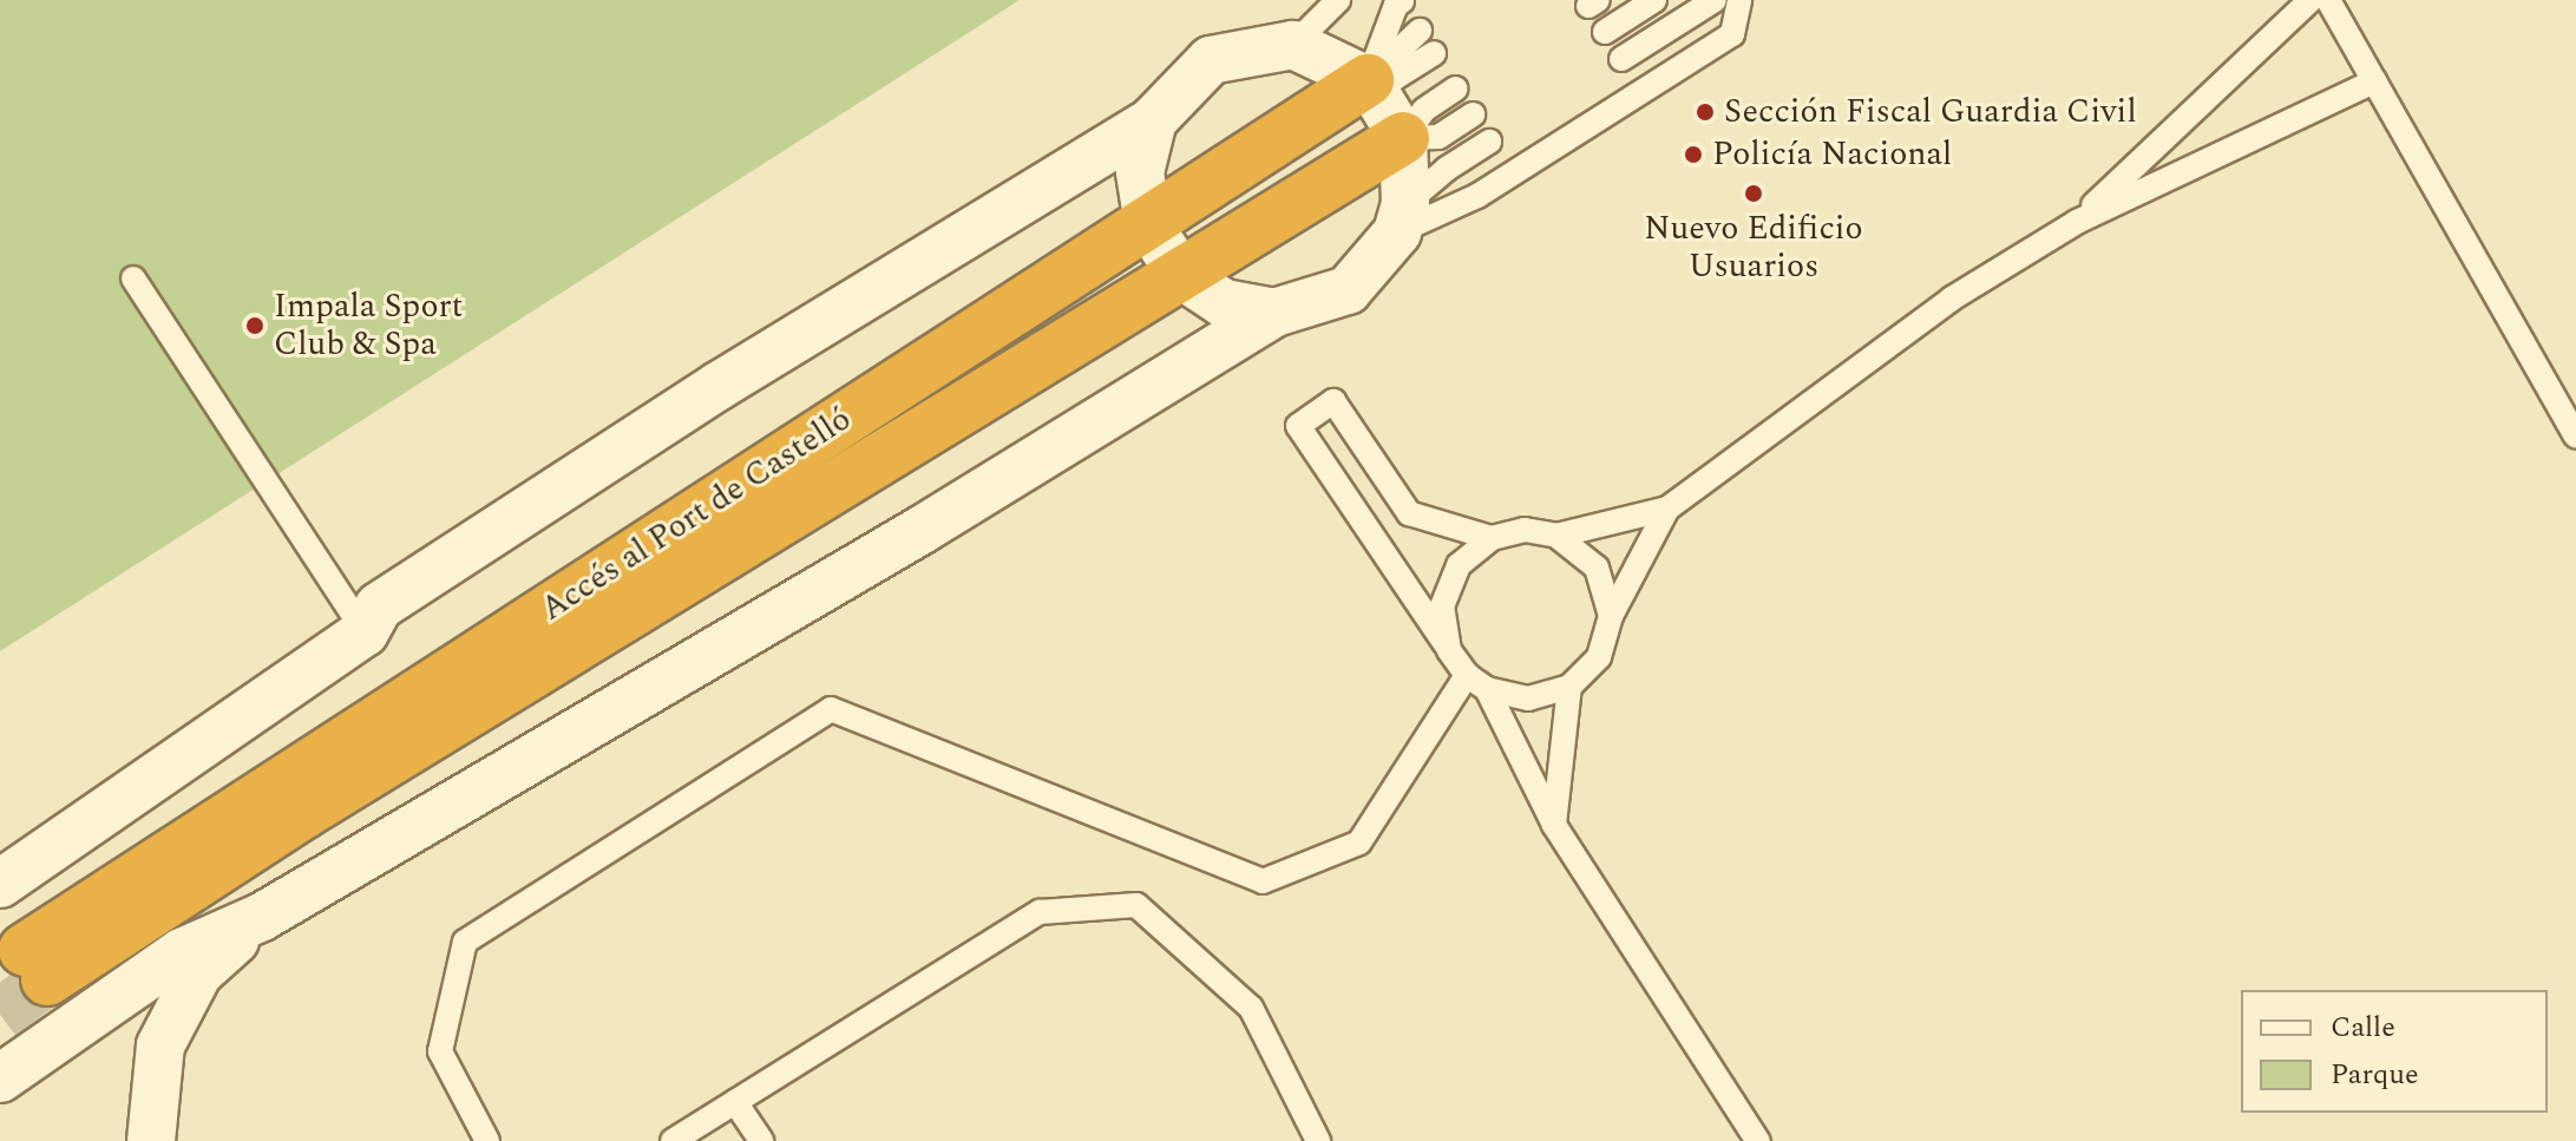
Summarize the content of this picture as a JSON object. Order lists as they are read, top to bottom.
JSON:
{
  "streets": {
    "highway": ["Accés al Port de Castelló"]
  },
  "places": [
    "Sección Fiscal Guardia Civil",
    "Policía Nacional",
    "Nuevo Edificio Usuarios",
    "Impala Sport Club & Spa"
  ],
  "legend": ["Calle", "Parque"]
}
